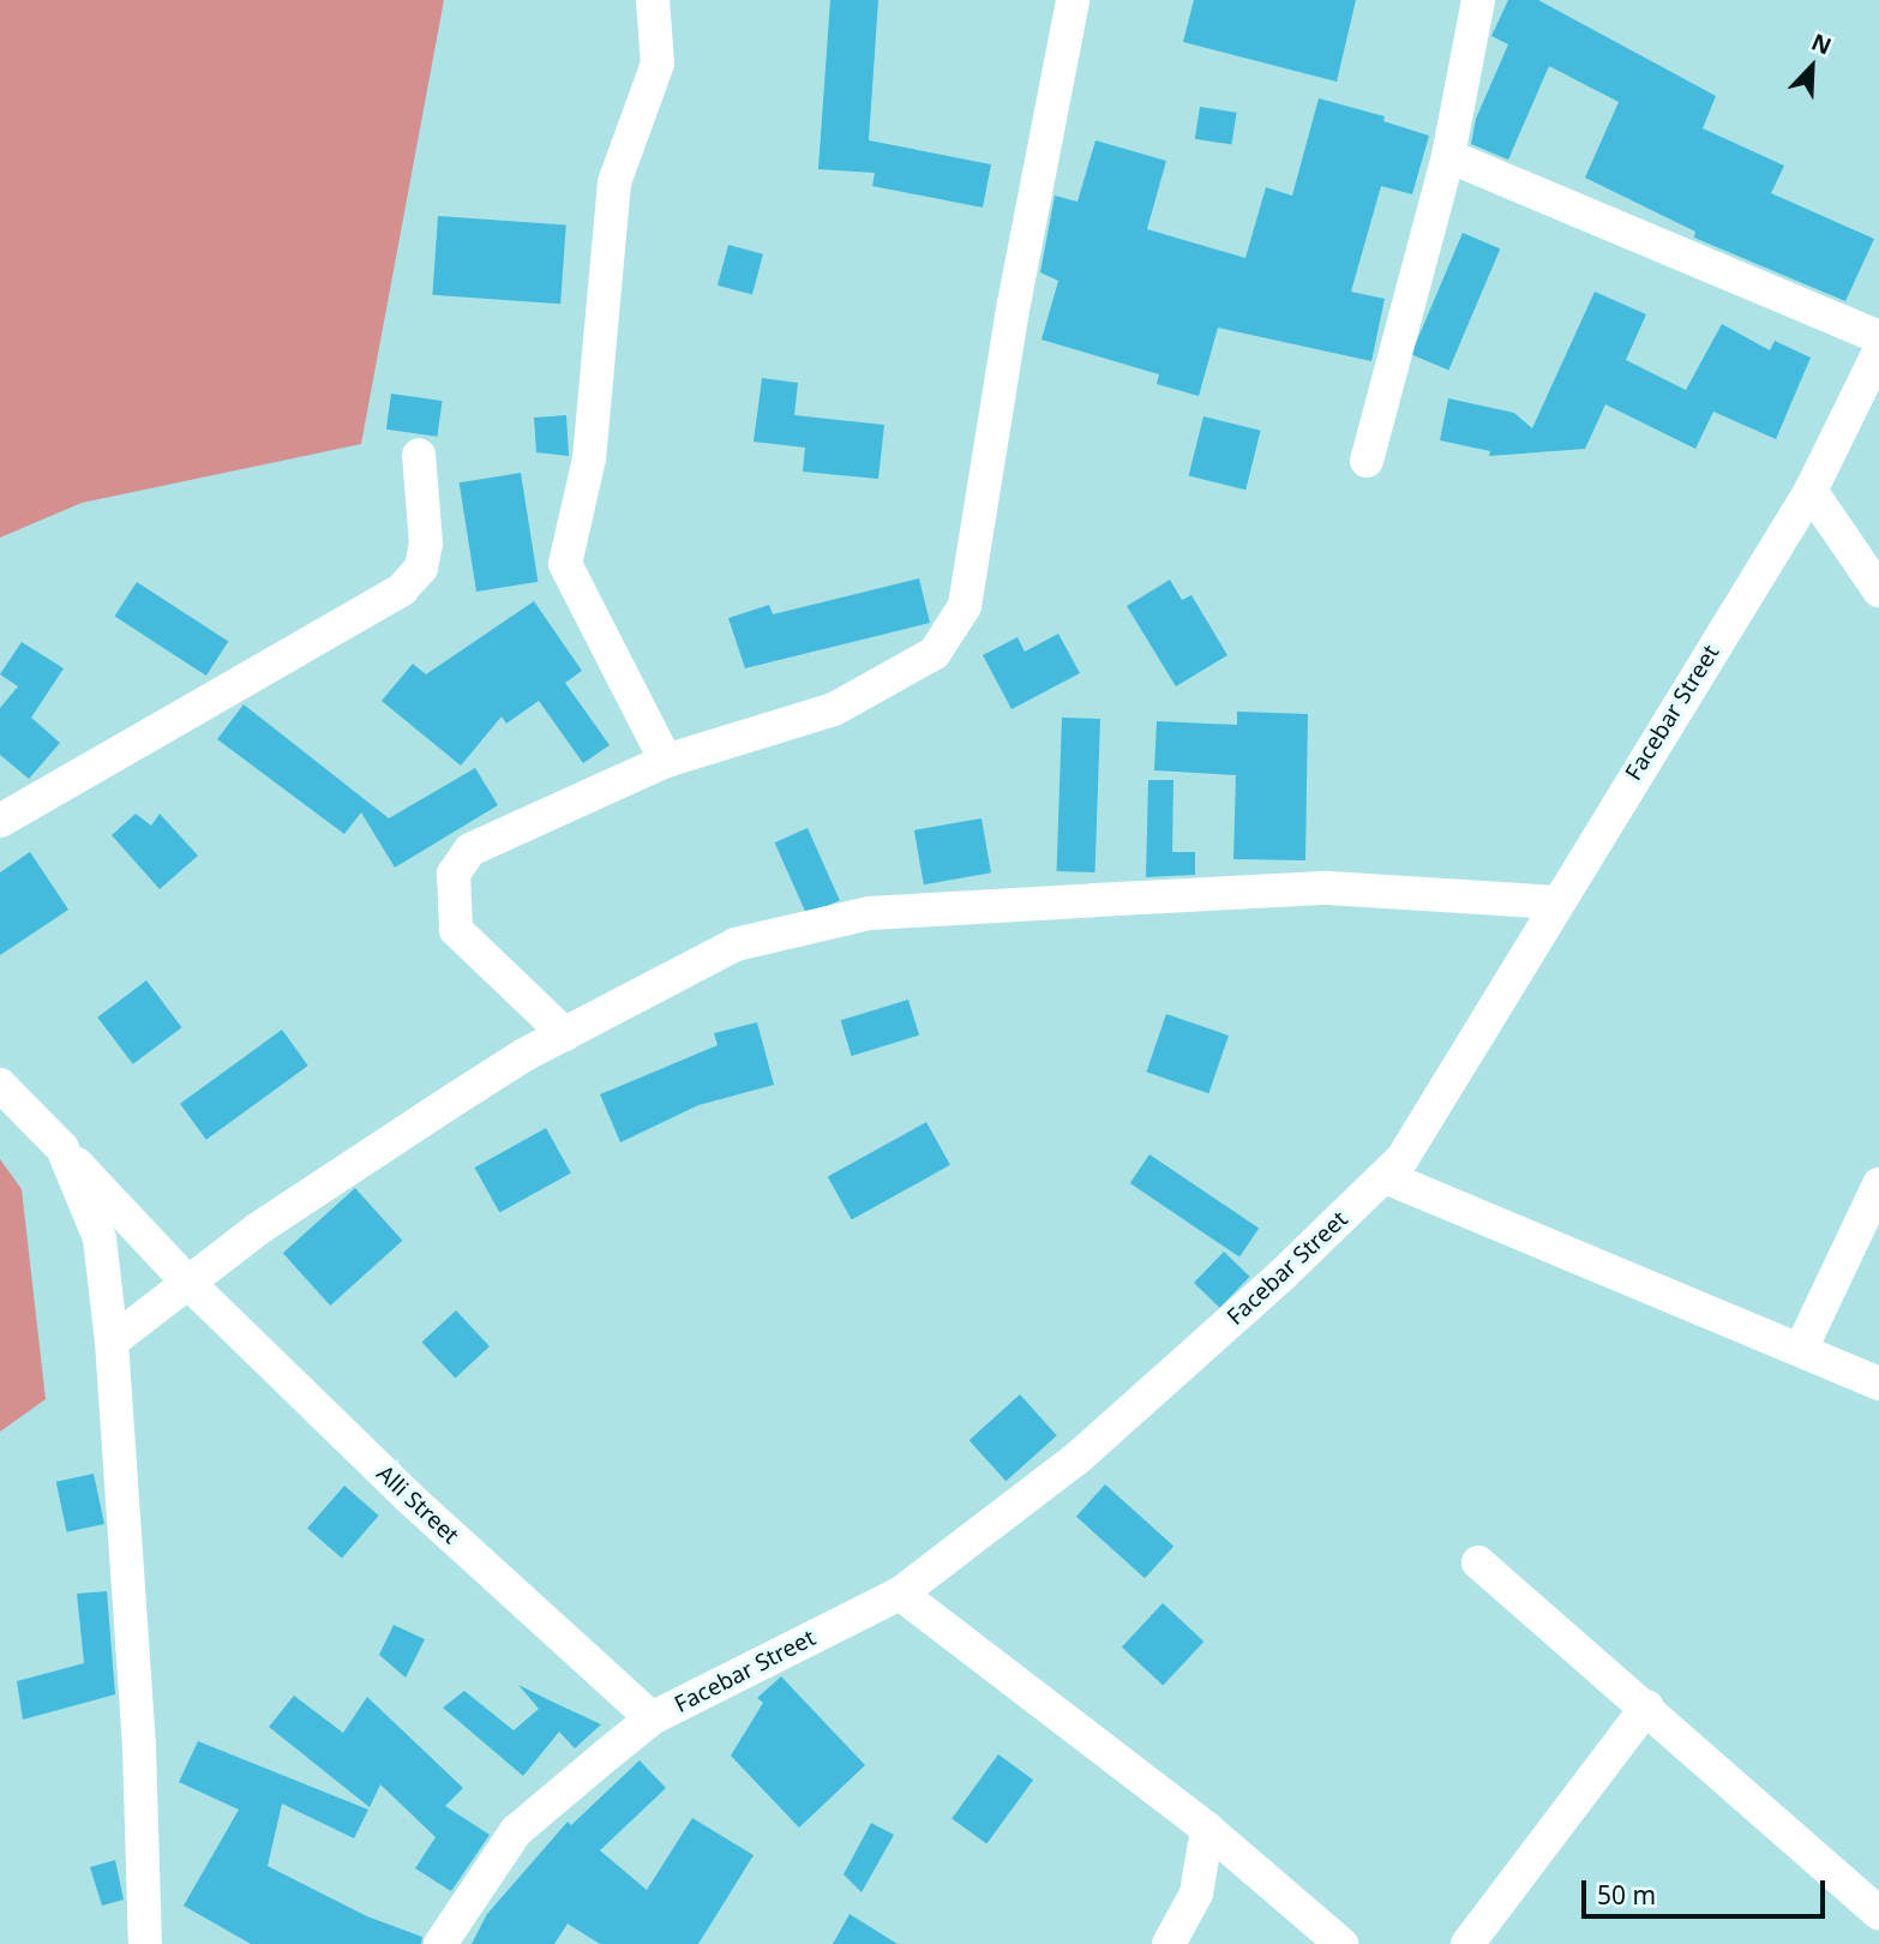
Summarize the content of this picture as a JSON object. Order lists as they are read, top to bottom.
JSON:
{
  "streets": {
    "street": ["Facebar Street", "Alli Street"]
  },
  "crossings": [
    ["Facebar Street", "Alli Street"]
  ],
  "scale_bar": "50 m",
  "north": "top right"
}
